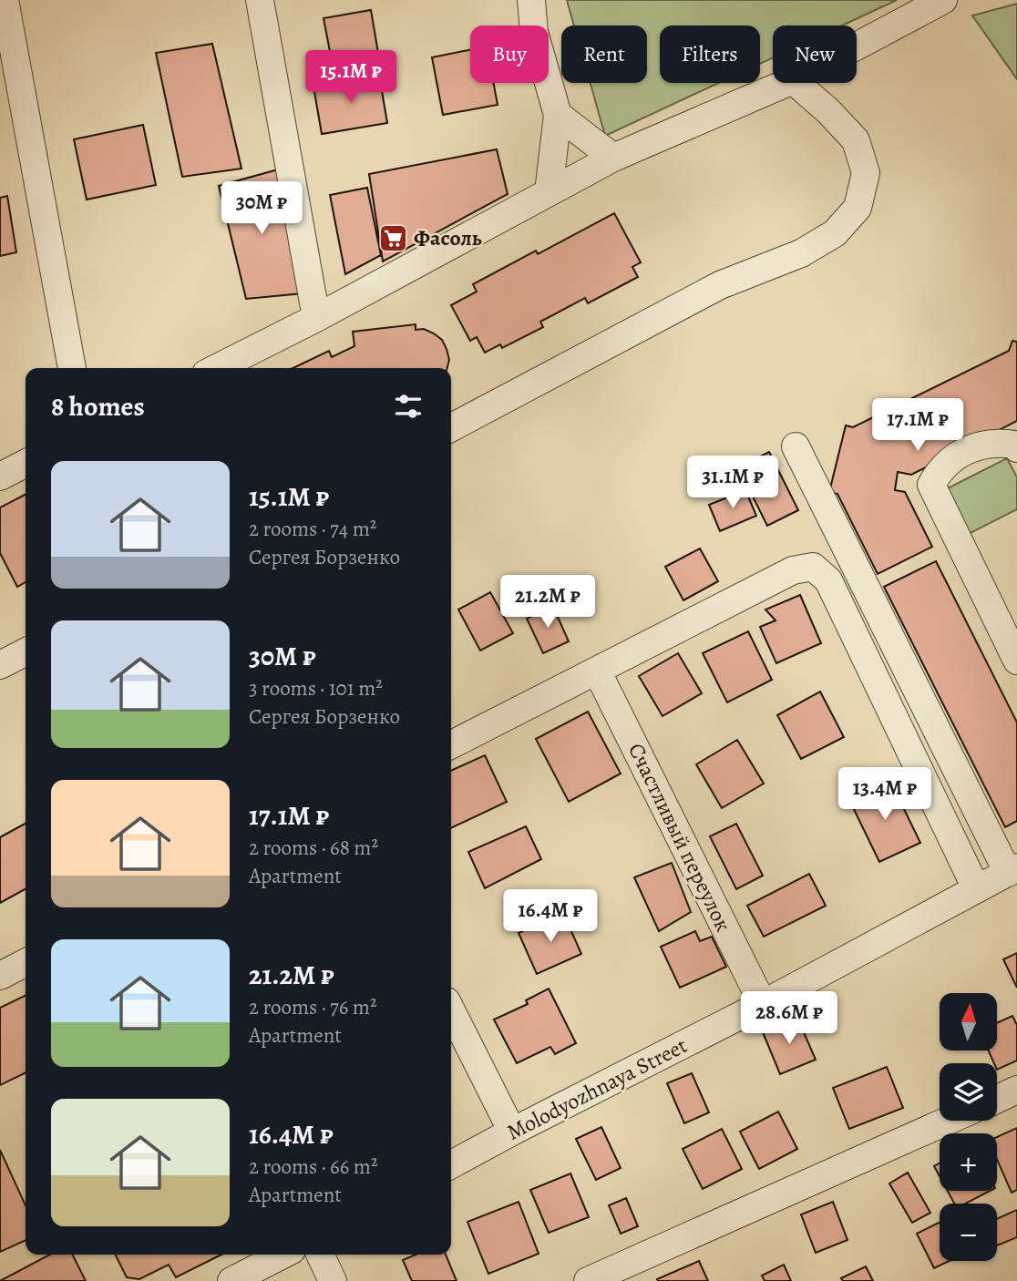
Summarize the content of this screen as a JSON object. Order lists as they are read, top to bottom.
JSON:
{
  "streets": {
    "street": ["Счастливый переулок", "Molodyozhnaya Street"]
  },
  "crossings": [
    ["Счастливый переулок", "Molodyozhnaya Street"]
  ],
  "places": {
    "supermarket": ["Фасоль"]
  },
  "north": "top",
  "page": {
    "chip": [
      "Buy",
      "Rent",
      "Filters",
      "New"
    ],
    "price": [
      "15.1M ₽",
      "30M ₽",
      "17.1M ₽",
      "31.1M ₽",
      "21.2M ₽",
      "13.4M ₽",
      "16.4M ₽",
      "28.6M ₽"
    ],
    "heading": "8 homes",
    "list": [
      {
        "name": "15.1M ₽",
        "note": "2 rooms · 74 m² · Сергея Борзенко"
      },
      {
        "name": "30M ₽",
        "note": "3 rooms · 101 m² · Сергея Борзенко"
      },
      {
        "name": "17.1M ₽",
        "note": "2 rooms · 68 m² · Apartment"
      },
      {
        "name": "21.2M ₽",
        "note": "2 rooms · 76 m² · Apartment"
      },
      {
        "name": "16.4M ₽",
        "note": "2 rooms · 66 m² · Apartment"
      }
    ],
    "map_buttons": ["+", "−"]
  }
}
